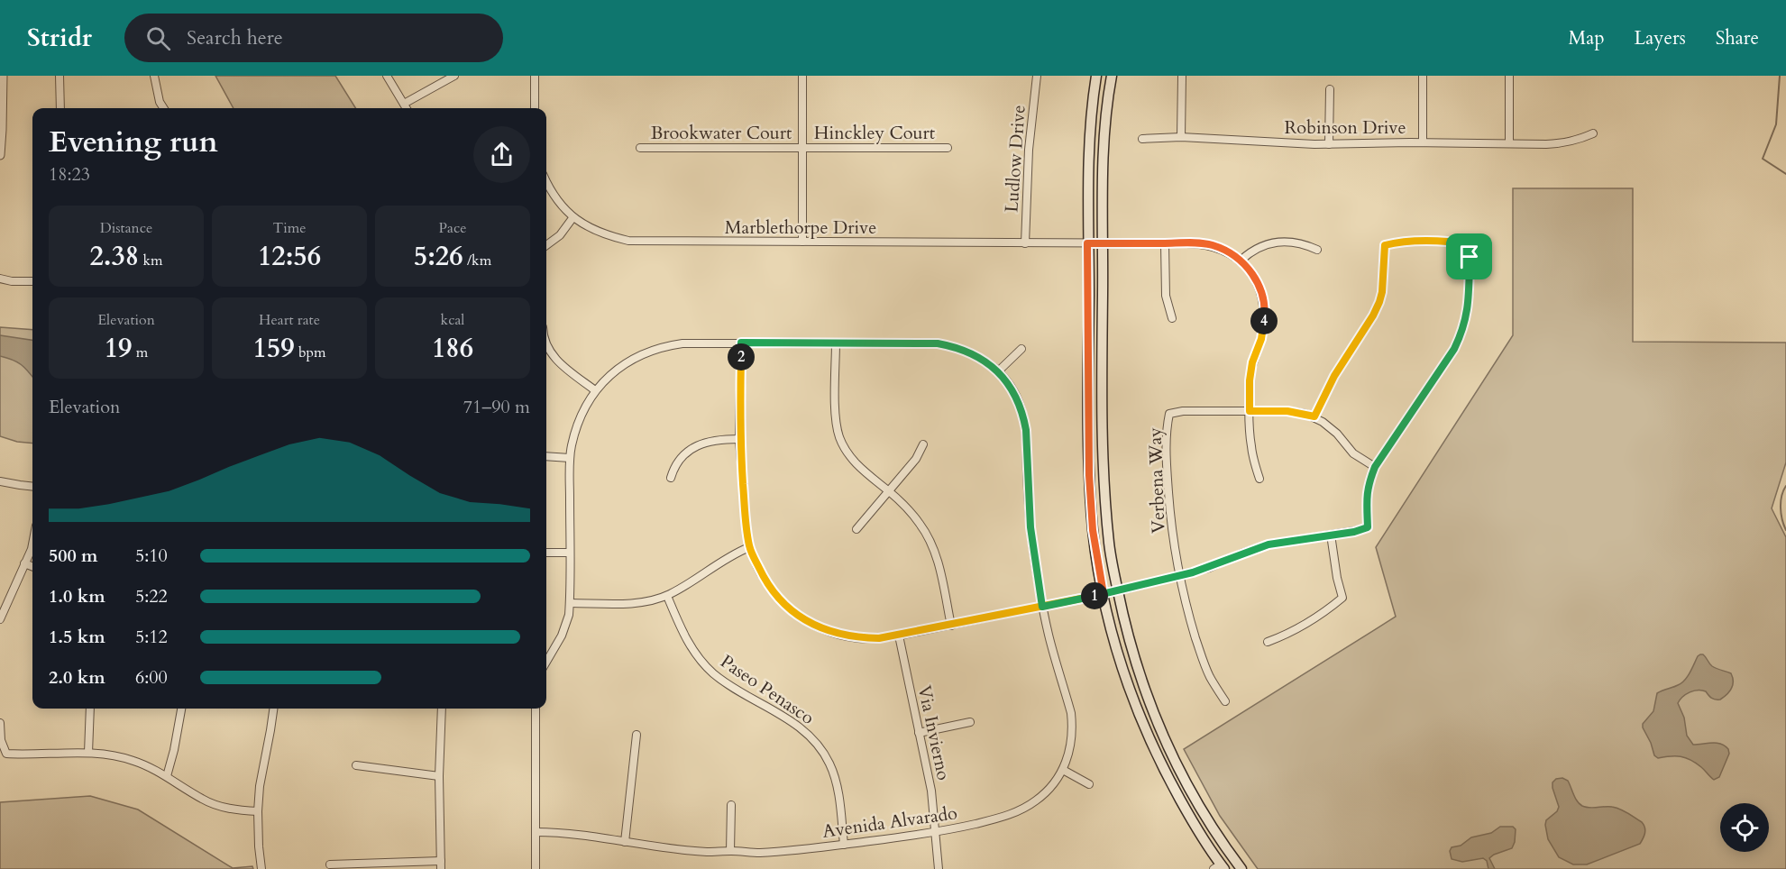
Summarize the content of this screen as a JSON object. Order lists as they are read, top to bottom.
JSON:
{
  "streets": {
    "street": [
      "Robinson Drive",
      "Brookwater Court",
      "Hinckley Court",
      "Ludlow Drive",
      "Marblethorpe Drive",
      "Verbena Way",
      "Paseo Penasco",
      "Via Invierno",
      "Avenida Alvarado"
    ]
  },
  "crossings": [
    ["Brookwater Court", "Hinckley Court"],
    ["Ludlow Drive", "Marblethorpe Drive"],
    ["Paseo Penasco", "Avenida Alvarado"],
    ["Via Invierno", "Avenida Alvarado"]
  ],
  "page": {
    "header": "Stridr",
    "search": "Search here",
    "nav": ["Map", "Layers", "Share"],
    "heading": ["Evening run", "18:23"],
    "stats": [
      ["Distance", "2.38 km"],
      ["Time", "12:56"],
      ["Pace", "5:26 /km"],
      ["Elevation", "19 m"],
      ["Heart rate", "159 bpm"],
      ["kcal", "186"]
    ],
    "pins": ["4", "2", "1"],
    "chart": ["Elevation", "71–90 m"],
    "list": [
      {
        "name": "500 m",
        "note": "5:10"
      },
      {
        "name": "1.0 km",
        "note": "5:22"
      },
      {
        "name": "1.5 km",
        "note": "5:12"
      },
      {
        "name": "2.0 km",
        "note": "6:00"
      }
    ]
  }
}
